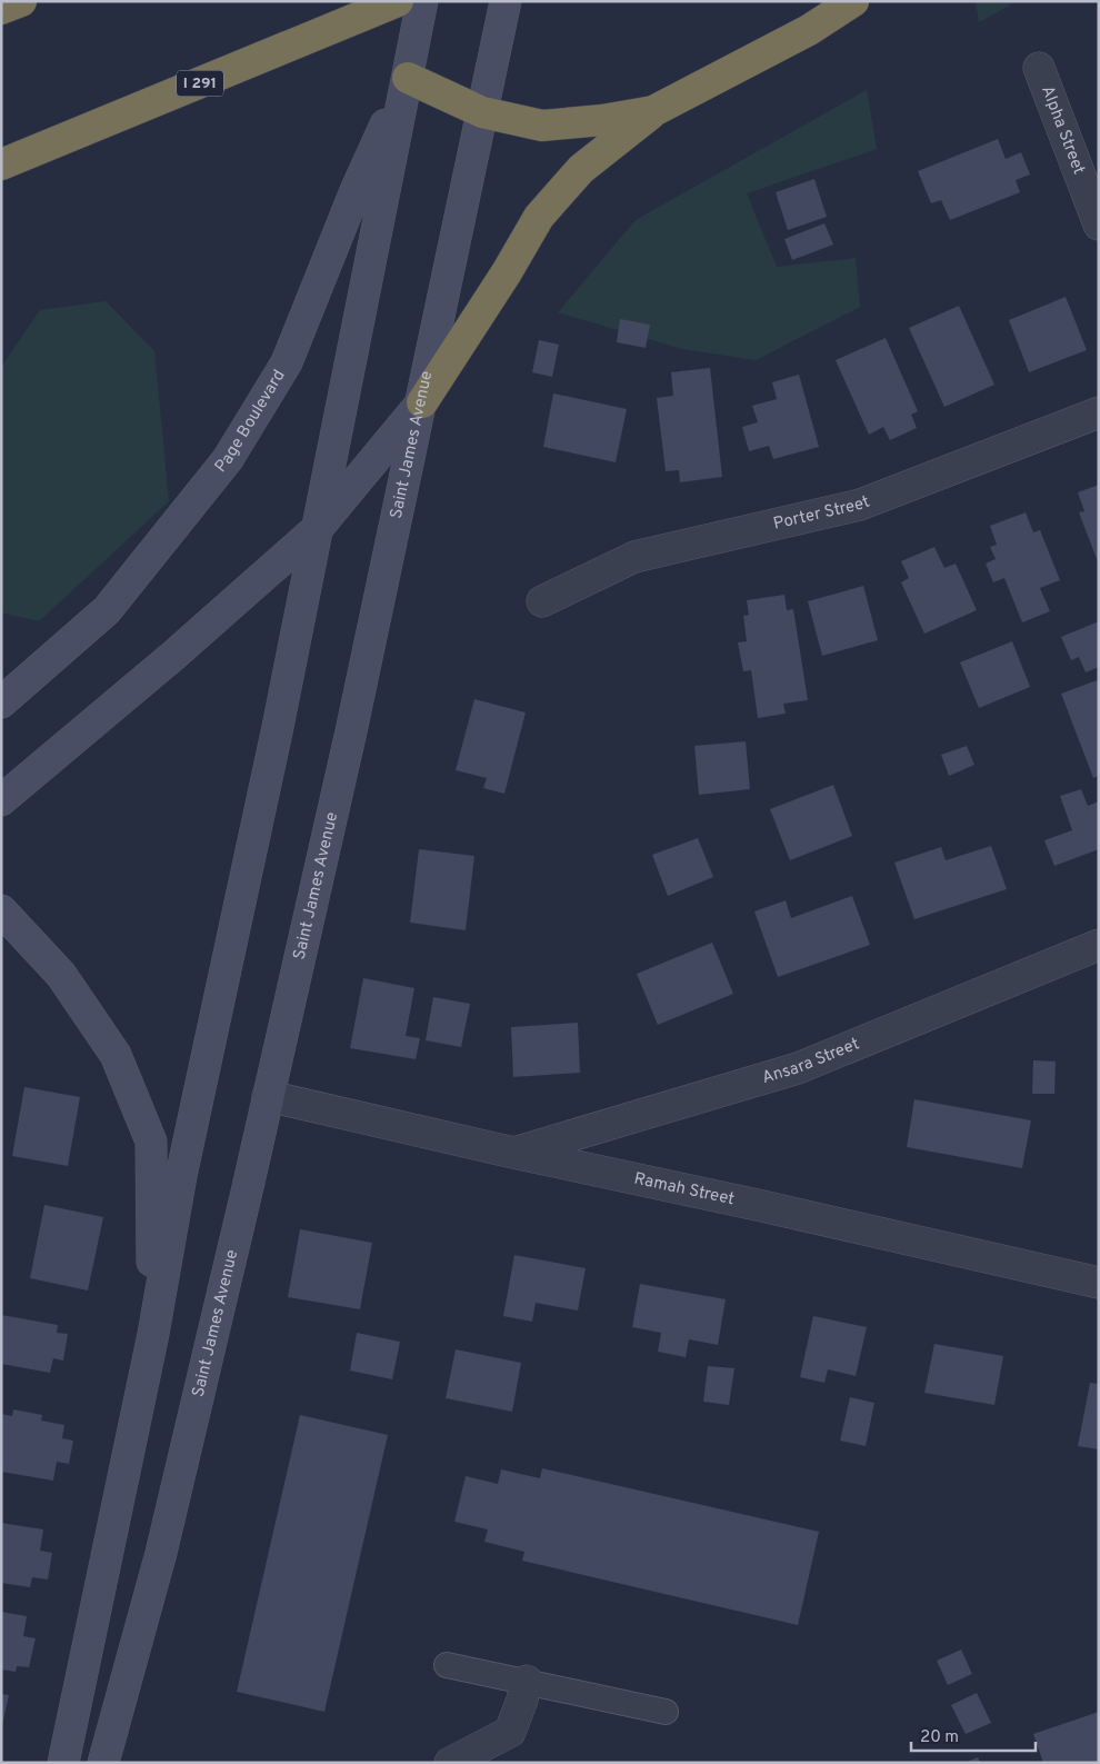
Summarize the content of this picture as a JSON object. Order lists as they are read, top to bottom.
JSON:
{
  "streets": {
    "highway": ["I 291"],
    "main road": ["Page Boulevard", "Saint James Avenue"],
    "street": [
      "Alpha Street",
      "Porter Street",
      "Ansara Street",
      "Ramah Street"
    ]
  },
  "crossings": [
    ["Saint James Avenue", "Ramah Street"],
    ["Ansara Street", "Ramah Street"]
  ],
  "scale_bar": "20 m"
}
